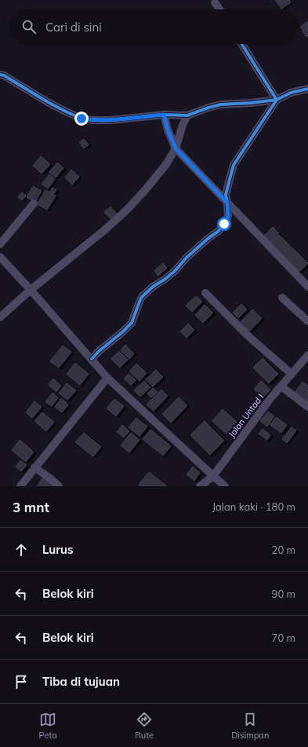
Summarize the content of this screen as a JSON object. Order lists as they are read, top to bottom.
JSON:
{
  "streets": {
    "street": ["Jalan Untad I"]
  },
  "page": {
    "search": "Cari di sini",
    "heading": ["3 mnt", "Jalan kaki · 180 m"],
    "list": [
      ["Lurus", "20 m"],
      ["Belok kiri", "90 m"],
      ["Belok kiri", "70 m"],
      "Tiba di tujuan"
    ],
    "nav": ["Peta", "Rute", "Disimpan"]
  }
}
